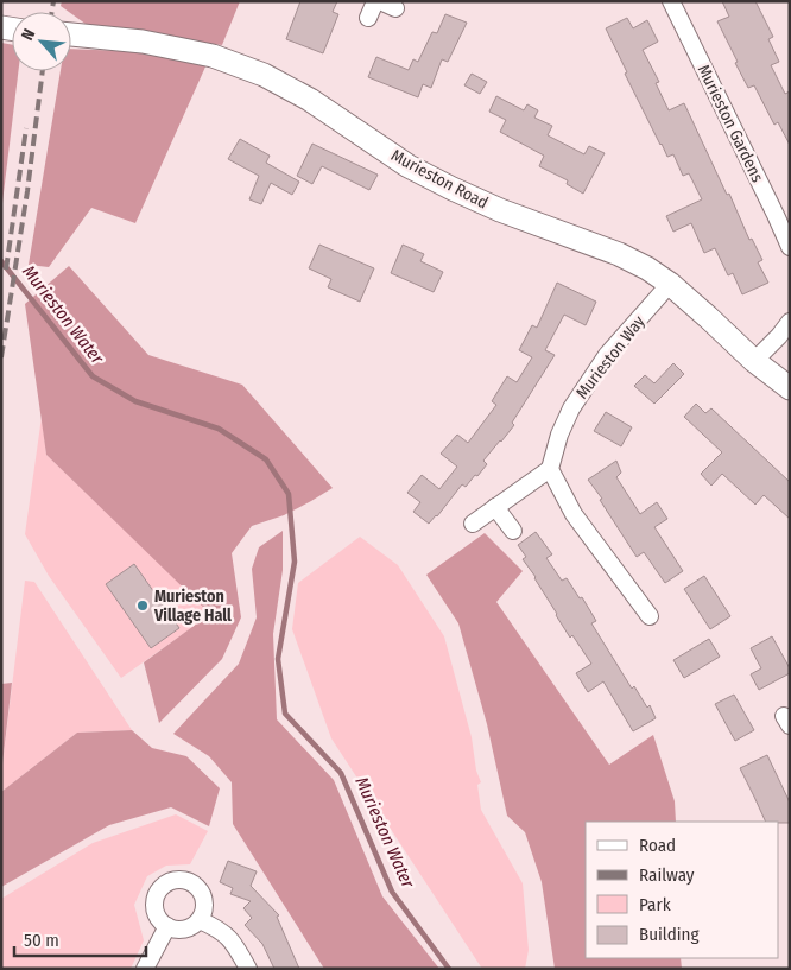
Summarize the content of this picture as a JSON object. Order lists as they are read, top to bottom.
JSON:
{
  "streets": {
    "street": ["Murieston Gardens", "Murieston Road", "Murieston Way"]
  },
  "crossings": [
    ["Murieston Road", "Murieston Way"]
  ],
  "water": ["Murieston Water"],
  "places": ["Murieston Village Hall"],
  "legend": [
    "Road",
    "Railway",
    "Park",
    "Building"
  ],
  "scale_bar": "50 m",
  "north": "top left"
}
